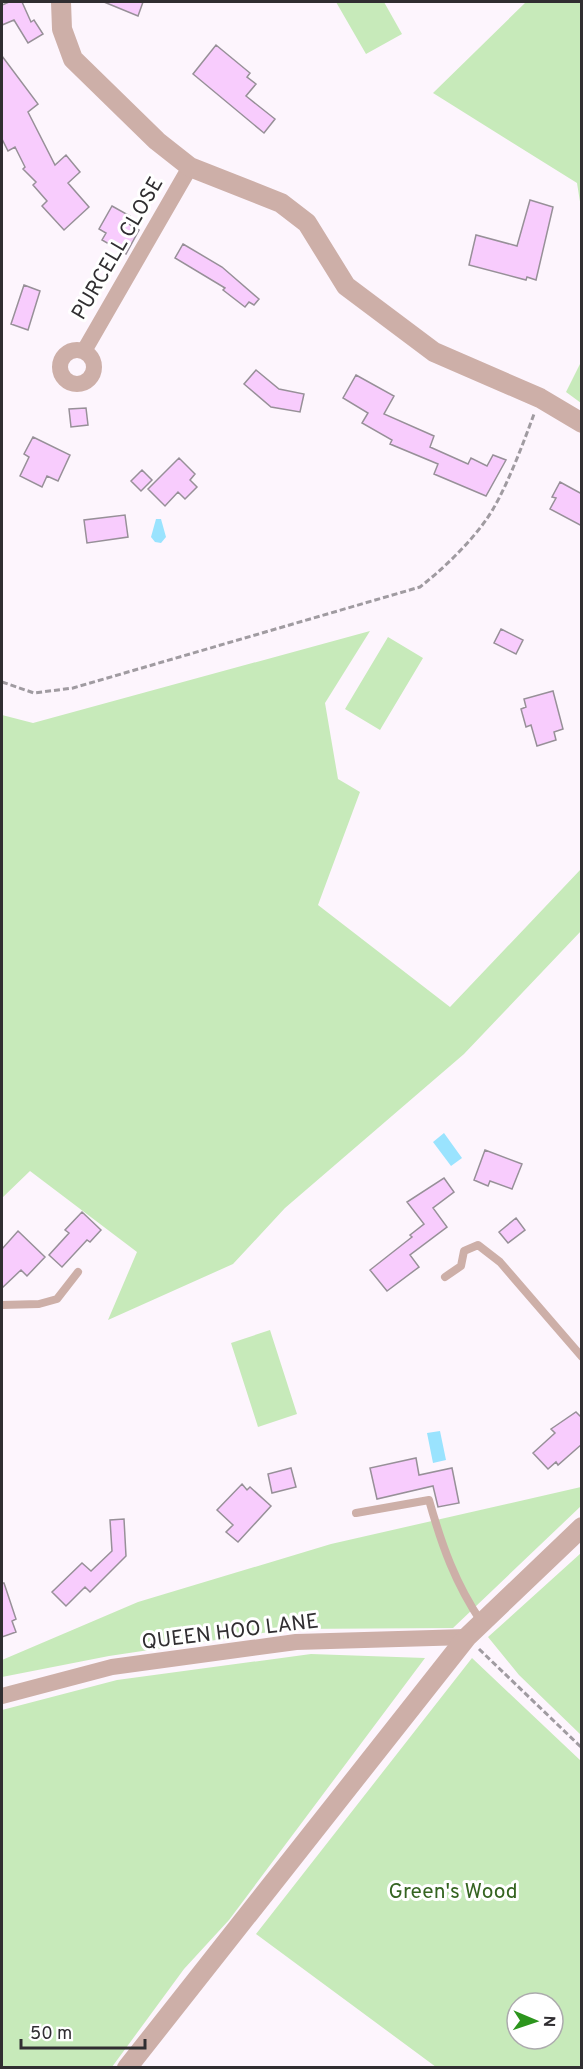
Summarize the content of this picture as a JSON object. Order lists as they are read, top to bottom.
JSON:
{
  "streets": {
    "street": ["PURCELL CLOSE", "QUEEN HOO LANE"]
  },
  "parks": ["Green's Wood"],
  "scale_bar": "50 m",
  "north": "right"
}
